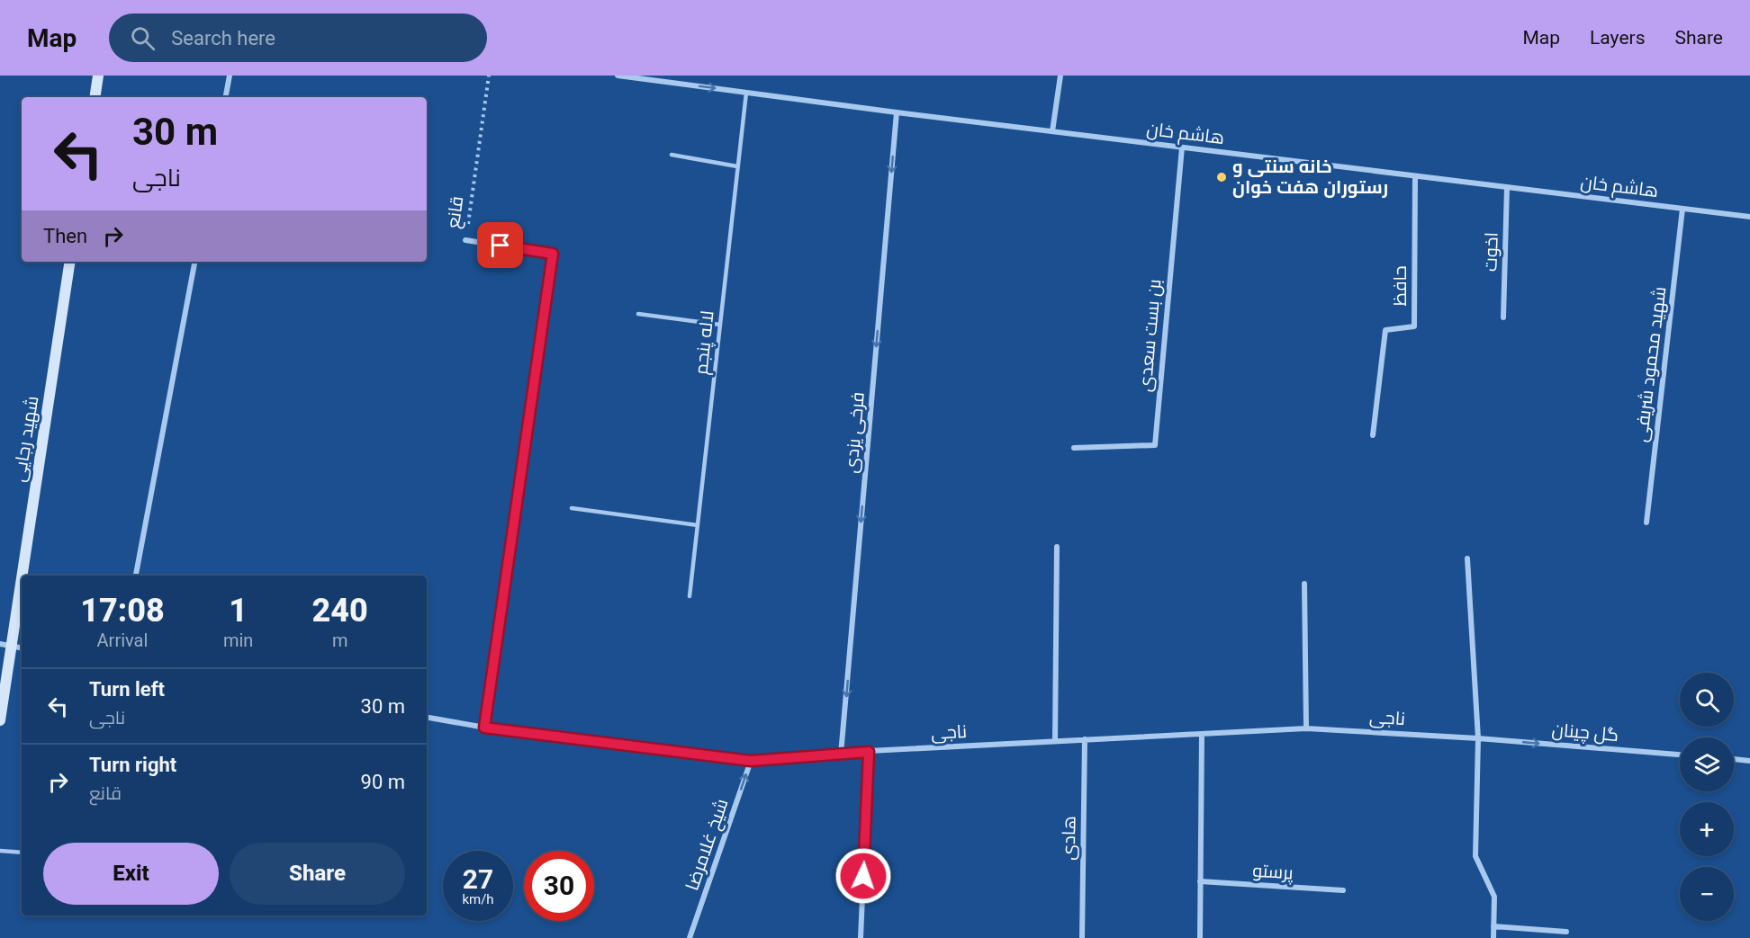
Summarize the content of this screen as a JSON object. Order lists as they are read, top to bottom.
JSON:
{
  "streets": {
    "main road": ["شهید رجایی"],
    "street": [
      "هاشم خان",
      "قانع",
      "اخوت",
      "حافظ",
      "بن بست سعدی",
      "شهید محمود شریفی",
      "فرخی یزدی",
      "ناجی",
      "گل چینان",
      "هادی",
      "شیخ غلامرضا",
      "پرستو"
    ],
    "lane": ["لاله پنجم"]
  },
  "crossings": [
    ["هاشم خان", "اخوت"],
    ["هاشم خان", "حافظ"],
    ["هاشم خان", "بن بست سعدی"],
    ["هاشم خان", "لاله پنجم"],
    ["هاشم خان", "شهید محمود شریفی"],
    ["هاشم خان", "فرخی یزدی"],
    ["قانع", "ناجی"],
    ["فرخی یزدی", "ناجی"],
    ["ناجی", "گل چینان"],
    ["ناجی", "هادی"],
    ["ناجی", "شیخ غلامرضا"]
  ],
  "one_way": ["فرخی یزدی", "گل چینان", "شیخ غلامرضا"],
  "places": ["خانه سنتی و رستوران هفت خوان"],
  "page": {
    "header": "Map",
    "search": "Search here",
    "nav": ["Map", "Layers", "Share"],
    "turn": ["30 m", "ناجی"],
    "then": "Then",
    "eta": [
      "17:08",
      "Arrival",
      "1",
      "min",
      "240",
      "m"
    ],
    "list": [
      {
        "name": "Turn left",
        "note": "ناجی",
        "value": "30 m"
      },
      {
        "name": "Turn right",
        "note": "قانع",
        "value": "90 m"
      }
    ],
    "map_buttons": ["+", "−"],
    "buttons": ["Exit", "Share"],
    "speed": "27 km/h",
    "limit": "30"
  }
}
